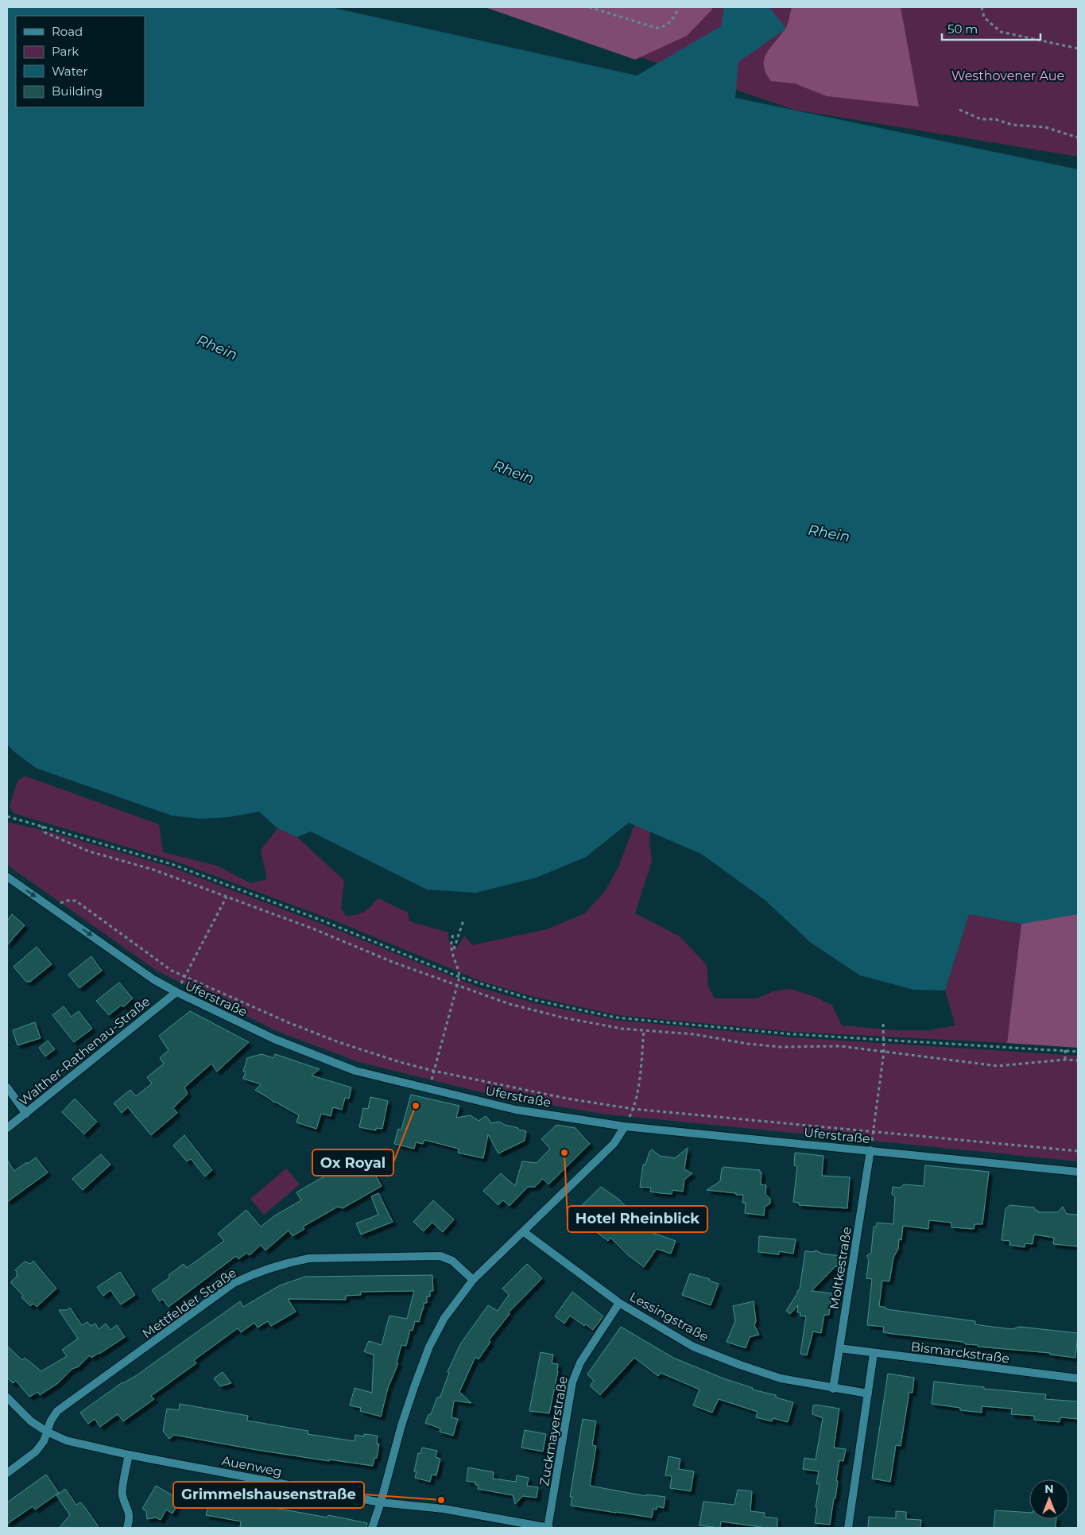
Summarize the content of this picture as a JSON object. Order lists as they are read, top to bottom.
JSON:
{
  "streets": {
    "street": [
      "Uferstraße",
      "Walther-Rathenau-Straße",
      "Moltkestraße",
      "Mettfelder Straße",
      "Lessingstraße",
      "Bismarckstraße",
      "Zuckmayerstraße",
      "Auenweg"
    ]
  },
  "crossings": [
    ["Uferstraße", "Walther-Rathenau-Straße"],
    ["Uferstraße", "Moltkestraße"],
    ["Moltkestraße", "Lessingstraße"],
    ["Moltkestraße", "Bismarckstraße"],
    ["Mettfelder Straße", "Auenweg"],
    ["Lessingstraße", "Zuckmayerstraße"],
    ["Zuckmayerstraße", "Auenweg"]
  ],
  "water": ["Rhein"],
  "parks": ["Westhovener Aue"],
  "places": ["Ox Royal", "Hotel Rheinblick", "Grimmelshausenstraße"],
  "legend": [
    "Road",
    "Park",
    "Water",
    "Building"
  ],
  "scale_bar": "50 m",
  "north": "top"
}
